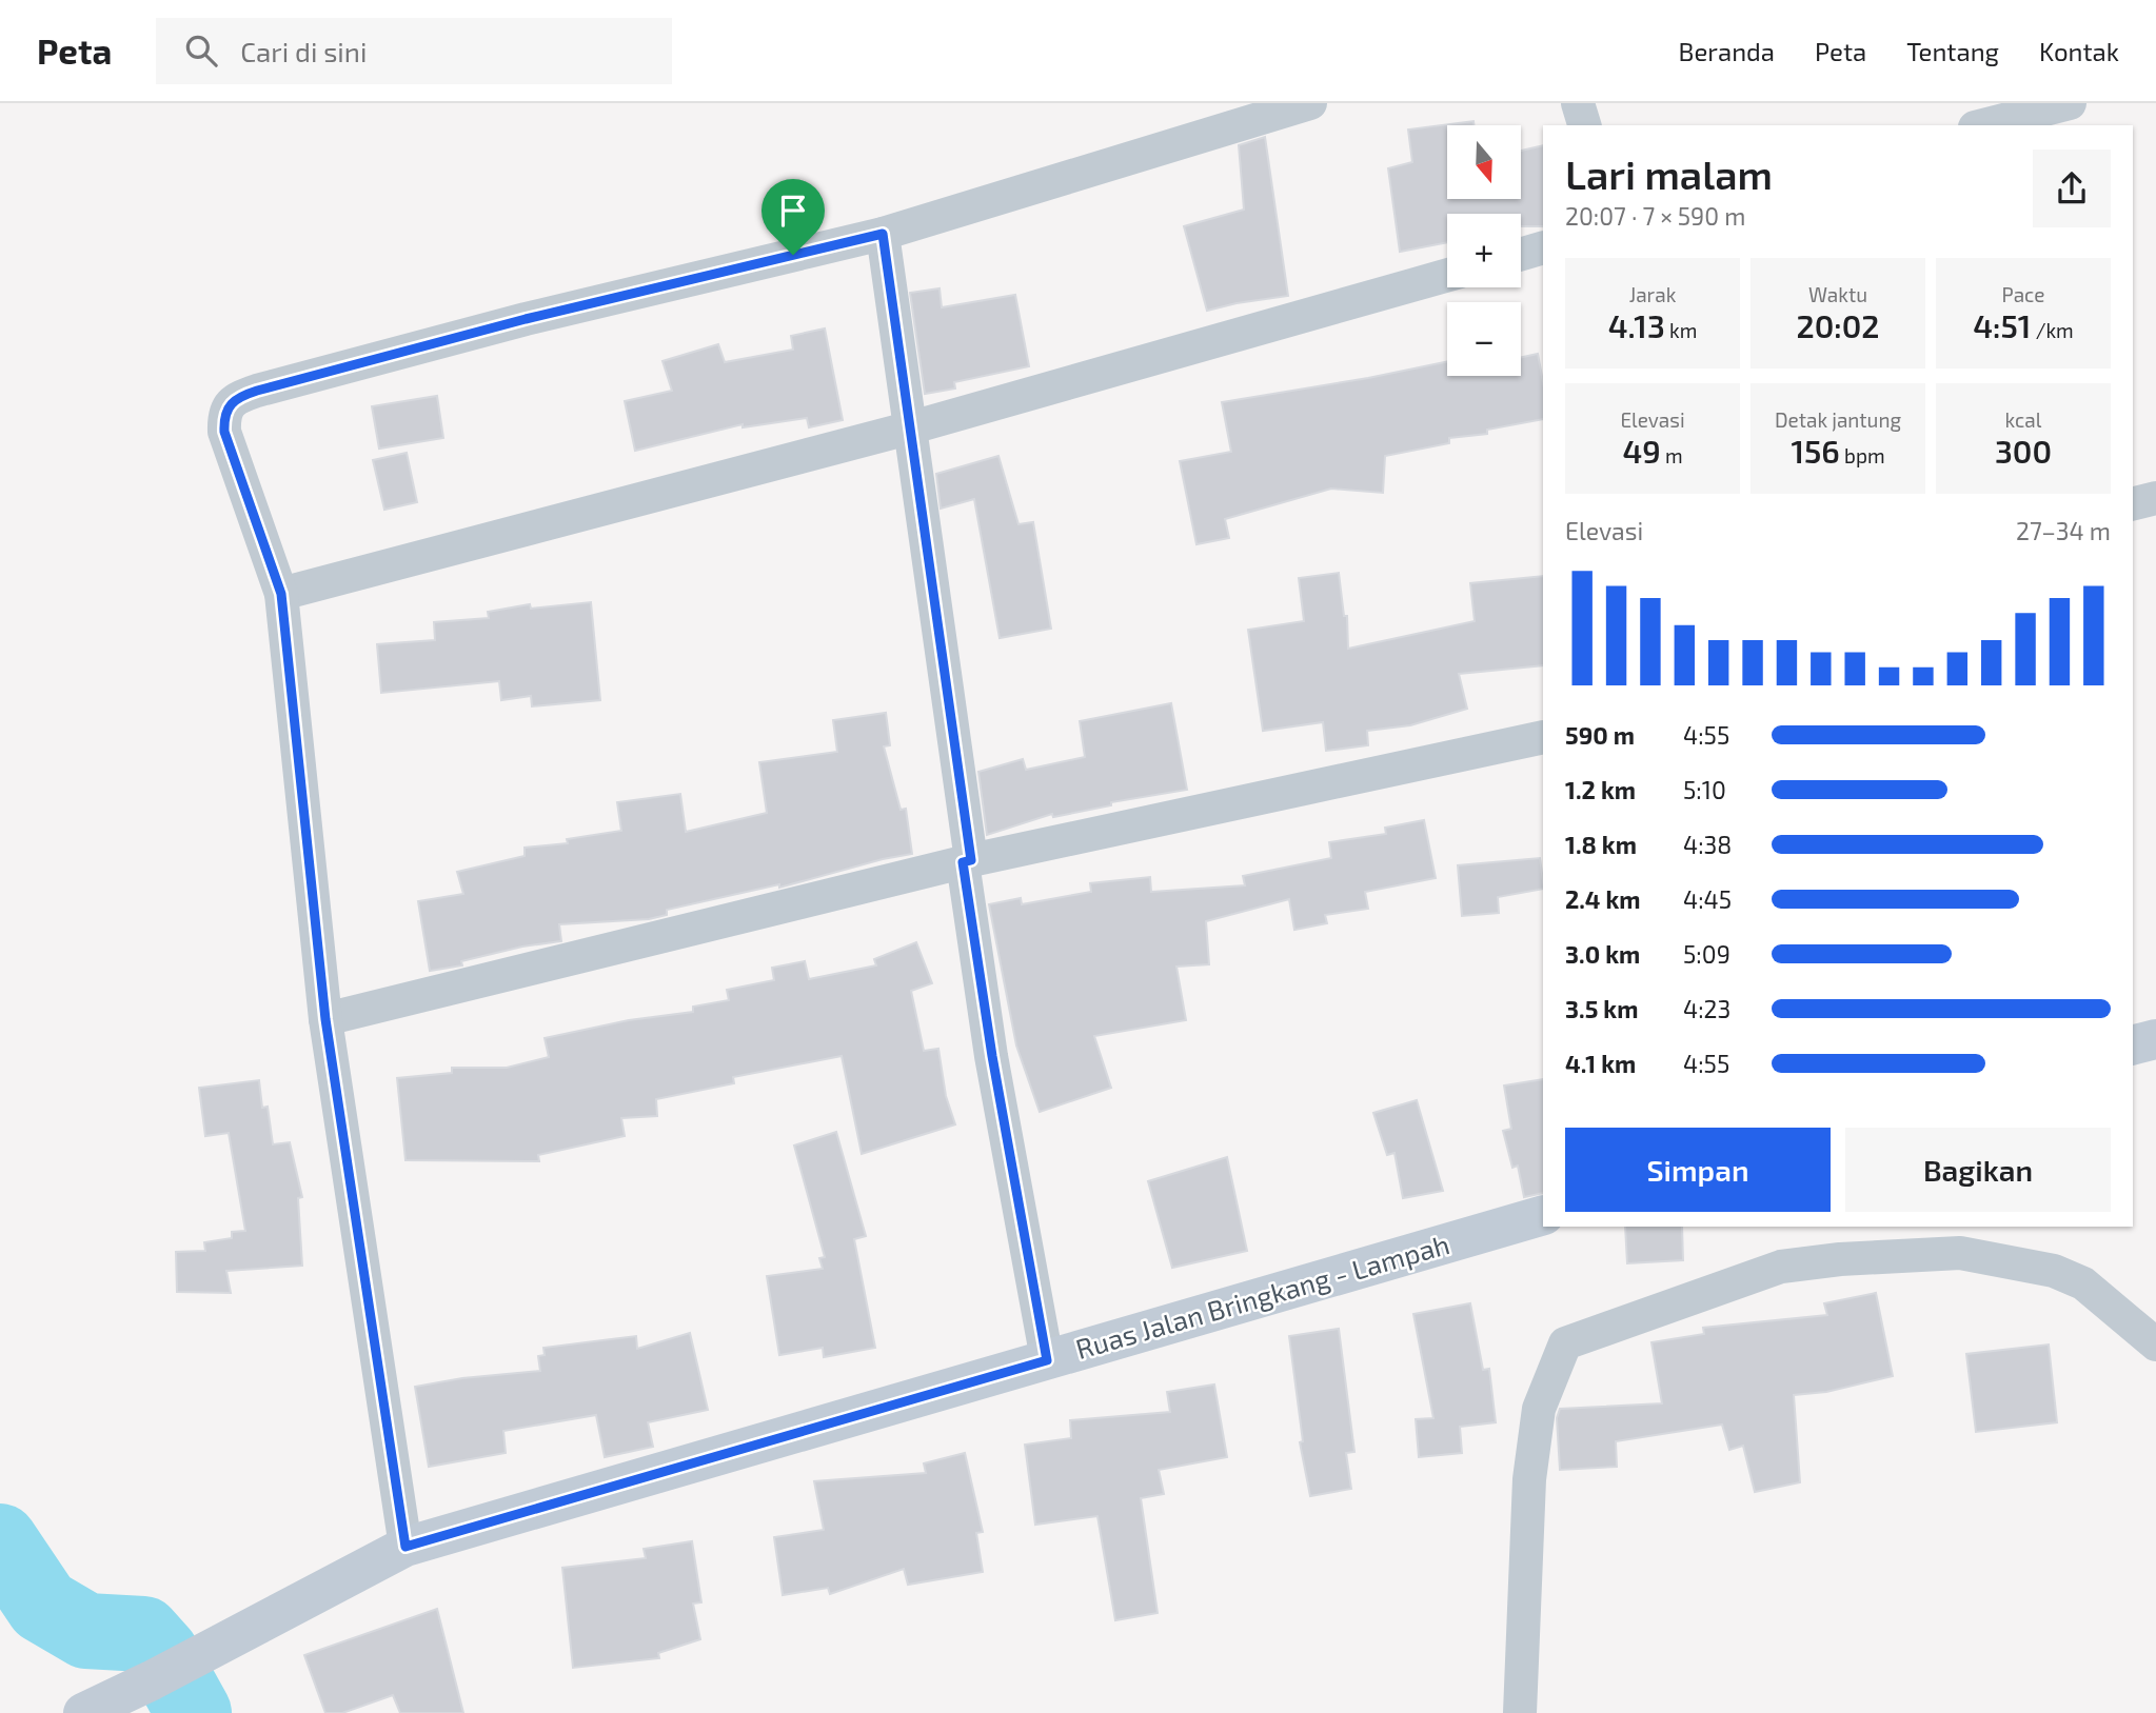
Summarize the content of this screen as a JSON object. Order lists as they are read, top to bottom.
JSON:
{
  "streets": {
    "main road": ["Ruas Jalan Bringkang - Lampah"]
  },
  "north": "bottom",
  "page": {
    "header": "Peta",
    "search": "Cari di sini",
    "nav": [
      "Beranda",
      "Peta",
      "Tentang",
      "Kontak"
    ],
    "map_buttons": ["+", "−"],
    "heading": ["Lari malam", "20:07 · 7 × 590 m"],
    "stats": [
      ["Jarak", "4.13 km"],
      ["Waktu", "20:02"],
      ["Pace", "4:51 /km"],
      ["Elevasi", "49 m"],
      ["Detak jantung", "156 bpm"],
      ["kcal", "300"]
    ],
    "chart": ["Elevasi", "27–34 m"],
    "list": [
      {
        "name": "590 m",
        "note": "4:55"
      },
      {
        "name": "1.2 km",
        "note": "5:10"
      },
      {
        "name": "1.8 km",
        "note": "4:38"
      },
      {
        "name": "2.4 km",
        "note": "4:45"
      },
      {
        "name": "3.0 km",
        "note": "5:09"
      },
      {
        "name": "3.5 km",
        "note": "4:23"
      },
      {
        "name": "4.1 km",
        "note": "4:55"
      }
    ],
    "buttons": ["Simpan", "Bagikan"]
  }
}
